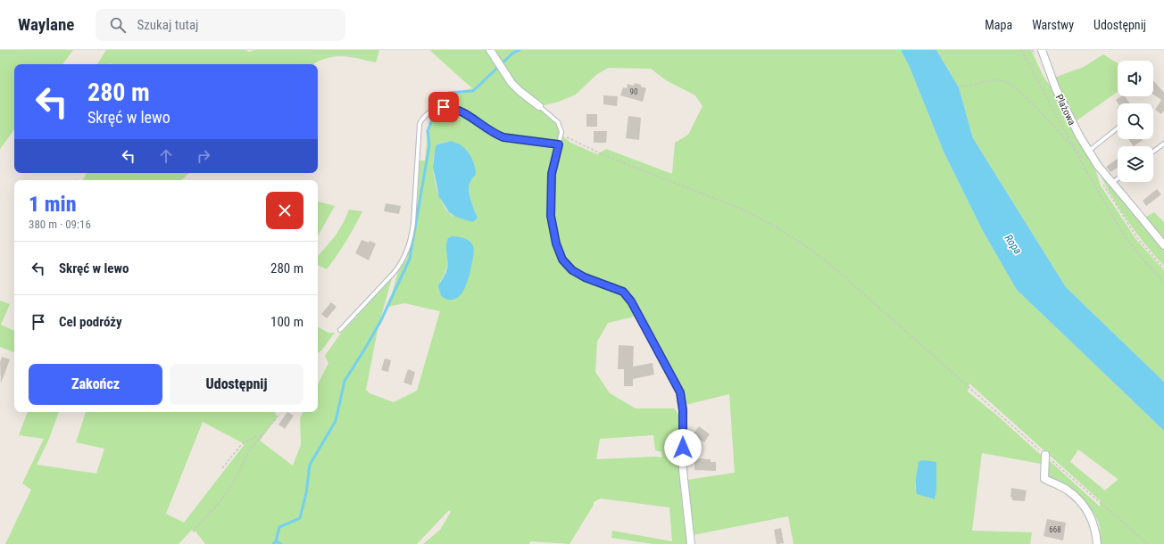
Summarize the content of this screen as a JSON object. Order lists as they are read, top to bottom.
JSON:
{
  "streets": {
    "street": ["Plażowa"]
  },
  "water": ["Ropa"],
  "house_numbers": ["90", "668"],
  "page": {
    "header": "Waylane",
    "search": "Szukaj tutaj",
    "nav": ["Mapa", "Warstwy", "Udostępnij"],
    "turn": ["280 m", "Skręć w lewo"],
    "heading": ["1 min", "380 m · 09:16"],
    "list": [
      {
        "name": "Skręć w lewo",
        "value": "280 m"
      },
      {
        "name": "Cel podróży",
        "value": "100 m"
      }
    ],
    "buttons": ["Zakończ", "Udostępnij"]
  }
}
